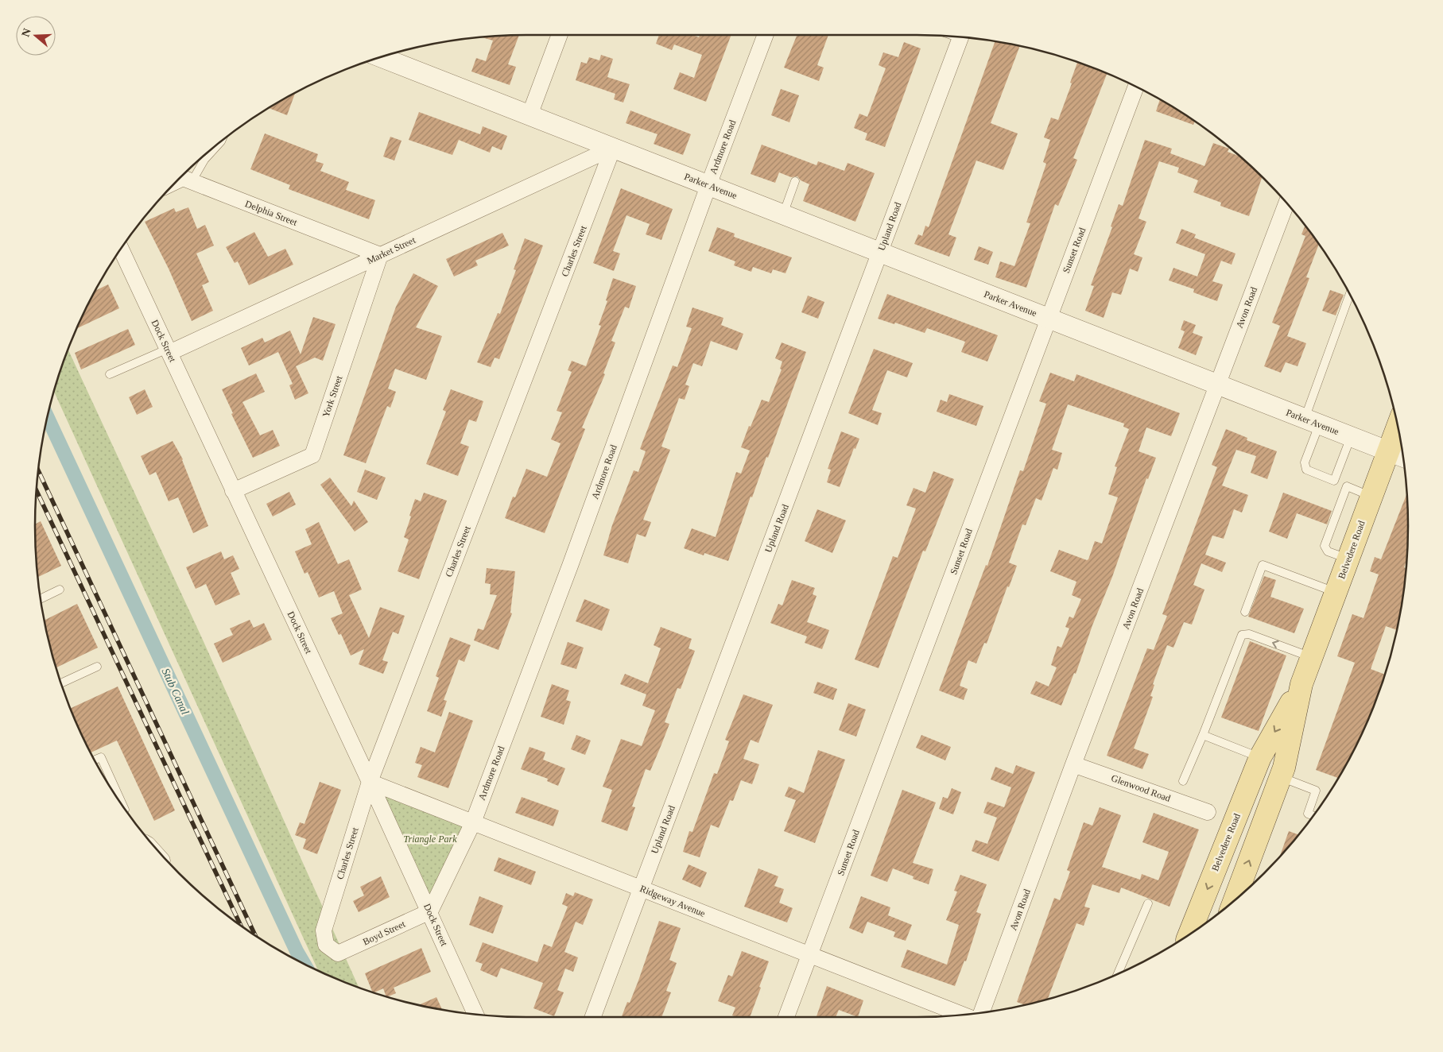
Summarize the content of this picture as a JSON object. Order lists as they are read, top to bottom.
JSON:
{
  "streets": {
    "main road": ["Belvedere Road"],
    "street": [
      "Ardmore Road",
      "Parker Avenue",
      "Delphia Street",
      "Upland Road",
      "Market Street",
      "Sunset Road",
      "Charles Street",
      "Avon Road",
      "Dock Street",
      "York Street",
      "Glenwood Road",
      "Ridgeway Avenue",
      "Boyd Street"
    ]
  },
  "crossings": [
    ["Ardmore Road", "Parker Avenue"],
    ["Ardmore Road", "Dock Street"],
    ["Ardmore Road", "Ridgeway Avenue"],
    ["Ardmore Road", "Boyd Street"],
    ["Parker Avenue", "Upland Road"],
    ["Parker Avenue", "Market Street"],
    ["Parker Avenue", "Sunset Road"],
    ["Parker Avenue", "Charles Street"],
    ["Parker Avenue", "Avon Road"],
    ["Parker Avenue", "Belvedere Road"],
    ["Delphia Street", "Market Street"],
    ["Delphia Street", "York Street"],
    ["Upland Road", "Ridgeway Avenue"],
    ["Market Street", "Charles Street"],
    ["Market Street", "Dock Street"],
    ["Market Street", "York Street"],
    ["Sunset Road", "Ridgeway Avenue"],
    ["Charles Street", "Dock Street"],
    ["Charles Street", "Ridgeway Avenue"],
    ["Charles Street", "Boyd Street"],
    ["Avon Road", "Glenwood Road"],
    ["Dock Street", "York Street"],
    ["Dock Street", "Ridgeway Avenue"],
    ["Dock Street", "Boyd Street"]
  ],
  "water": ["Stub Canal"],
  "parks": ["Triangle Park"],
  "north": "left"
}
